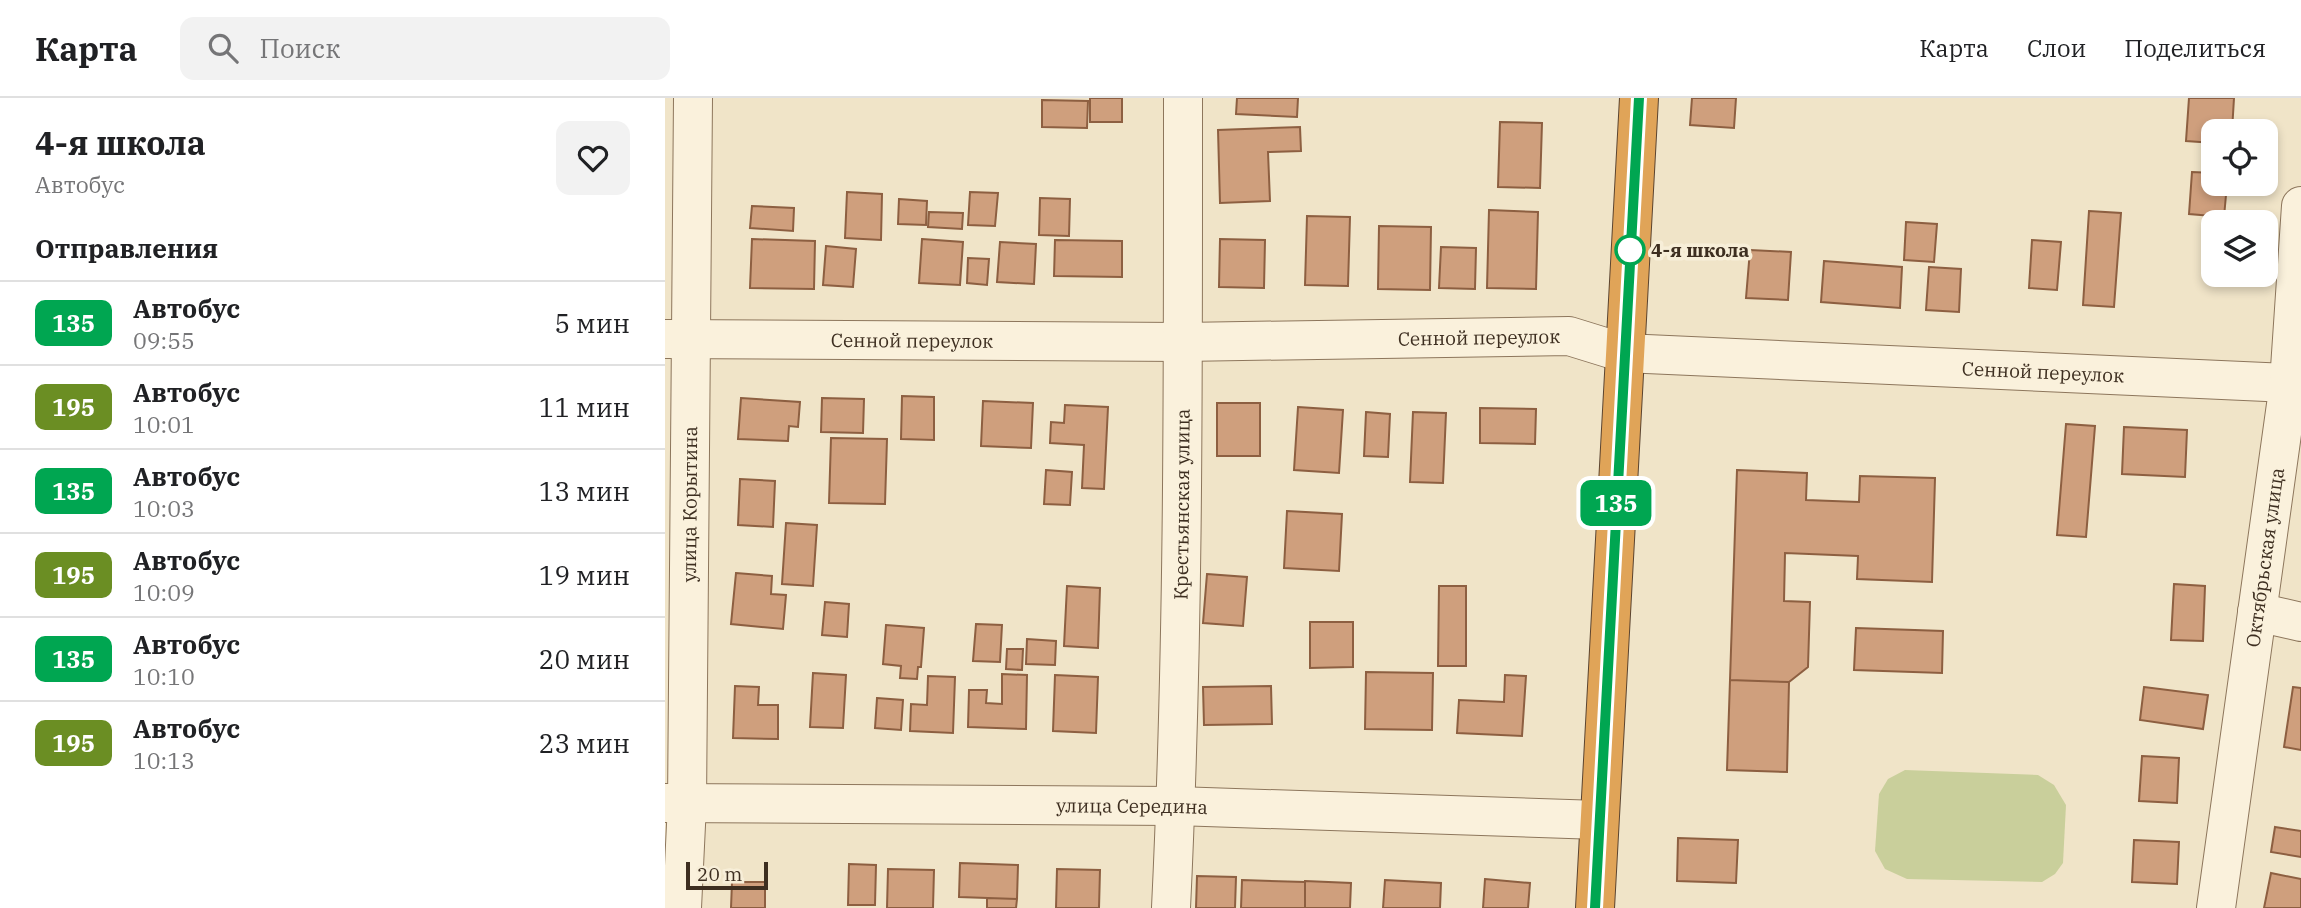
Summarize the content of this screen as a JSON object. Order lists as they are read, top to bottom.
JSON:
{
  "streets": {
    "street": [
      "Сенной переулок",
      "улица Корытина",
      "Крестьянская улица",
      "Октябрьская улица",
      "улица Середина"
    ]
  },
  "crossings": [
    ["Сенной переулок", "улица Корытина"],
    ["Сенной переулок", "Крестьянская улица"],
    ["Сенной переулок", "Октябрьская улица"],
    ["улица Корытина", "улица Середина"],
    ["Крестьянская улица", "улица Середина"]
  ],
  "places": ["4-я школа"],
  "lines": ["bus line 135"],
  "scale_bar": "20 m",
  "page": {
    "header": "Карта",
    "search": "Поиск",
    "nav": ["Карта", "Слои", "Поделиться"],
    "heading": [
      ["4-я школа", "Автобус"],
      "Отправления"
    ],
    "on_map": "135",
    "list": [
      {
        "mark": "135",
        "name": "Автобус",
        "note": "09:55",
        "value": "5 мин"
      },
      {
        "mark": "195",
        "name": "Автобус",
        "note": "10:01",
        "value": "11 мин"
      },
      {
        "mark": "135",
        "name": "Автобус",
        "note": "10:03",
        "value": "13 мин"
      },
      {
        "mark": "195",
        "name": "Автобус",
        "note": "10:09",
        "value": "19 мин"
      },
      {
        "mark": "135",
        "name": "Автобус",
        "note": "10:10",
        "value": "20 мин"
      },
      {
        "mark": "195",
        "name": "Автобус",
        "note": "10:13",
        "value": "23 мин"
      }
    ],
    "scale": "20 m"
  }
}
